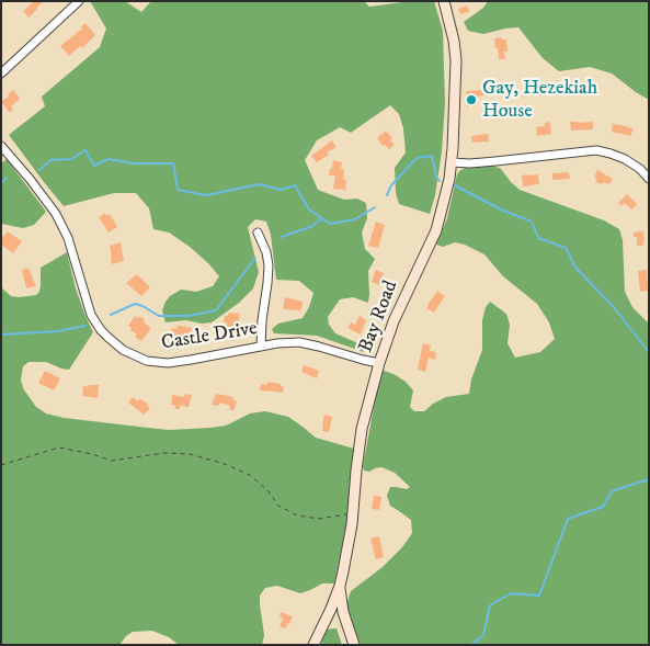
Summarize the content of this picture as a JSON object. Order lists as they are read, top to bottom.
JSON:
{
  "streets": {
    "main road": ["Bay Road"],
    "street": ["Castle Drive"]
  },
  "crossings": [
    ["Bay Road", "Castle Drive"]
  ],
  "places": ["Gay, Hezekiah House"]
}
